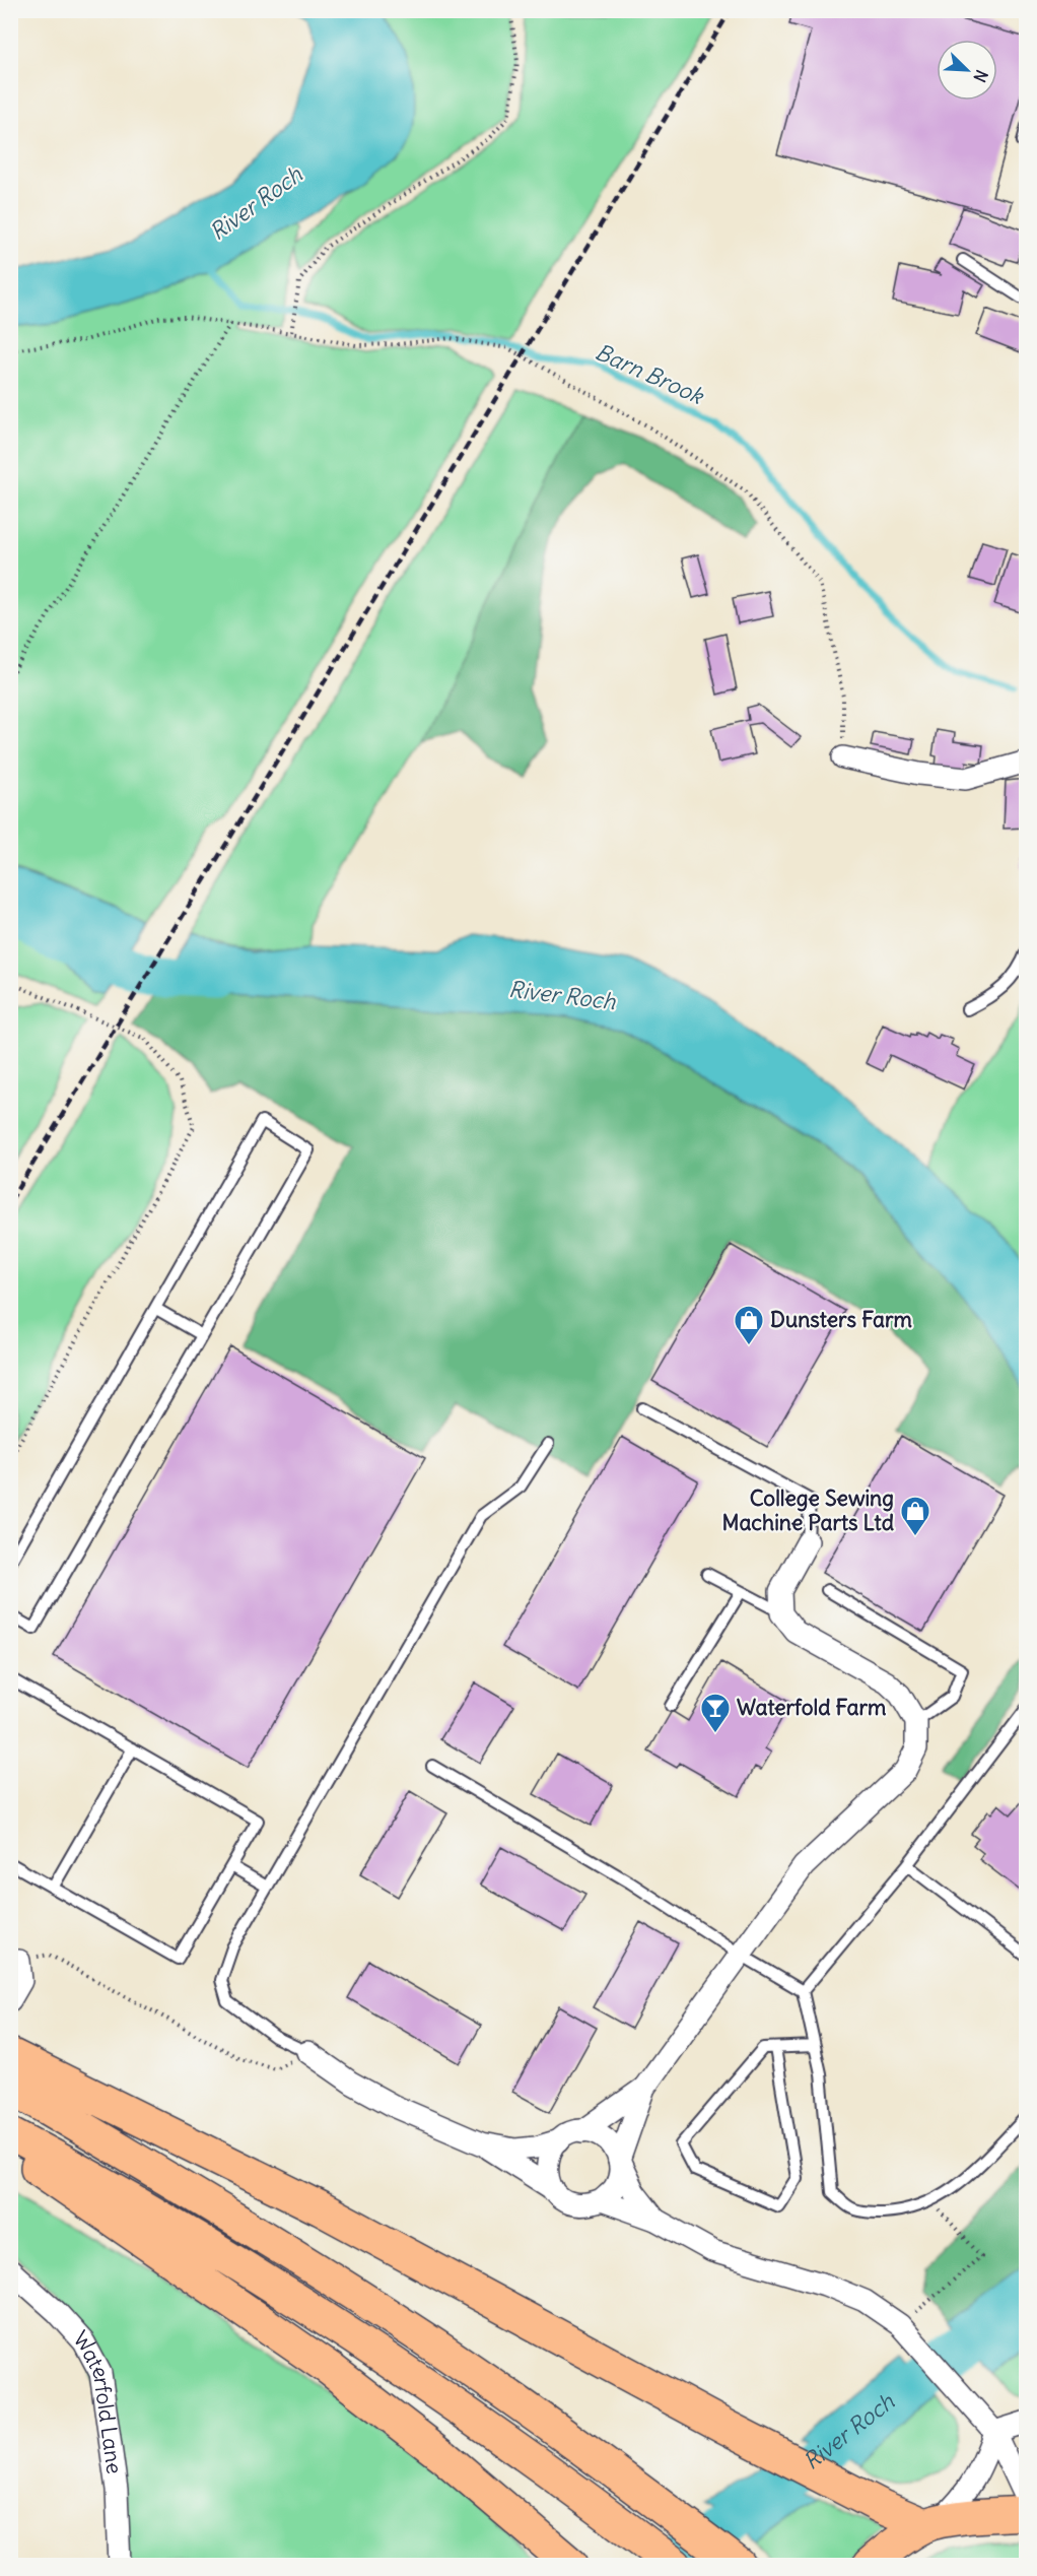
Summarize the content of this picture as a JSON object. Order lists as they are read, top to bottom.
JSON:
{
  "streets": {
    "street": ["Waterfold Lane"]
  },
  "water": ["River Roch", "Barn Brook"],
  "places": {
    "shop": ["Dunsters Farm", "College Sewing Machine Parts Ltd"],
    "bar": ["Waterfold Farm"]
  },
  "north": "bottom right"
}
